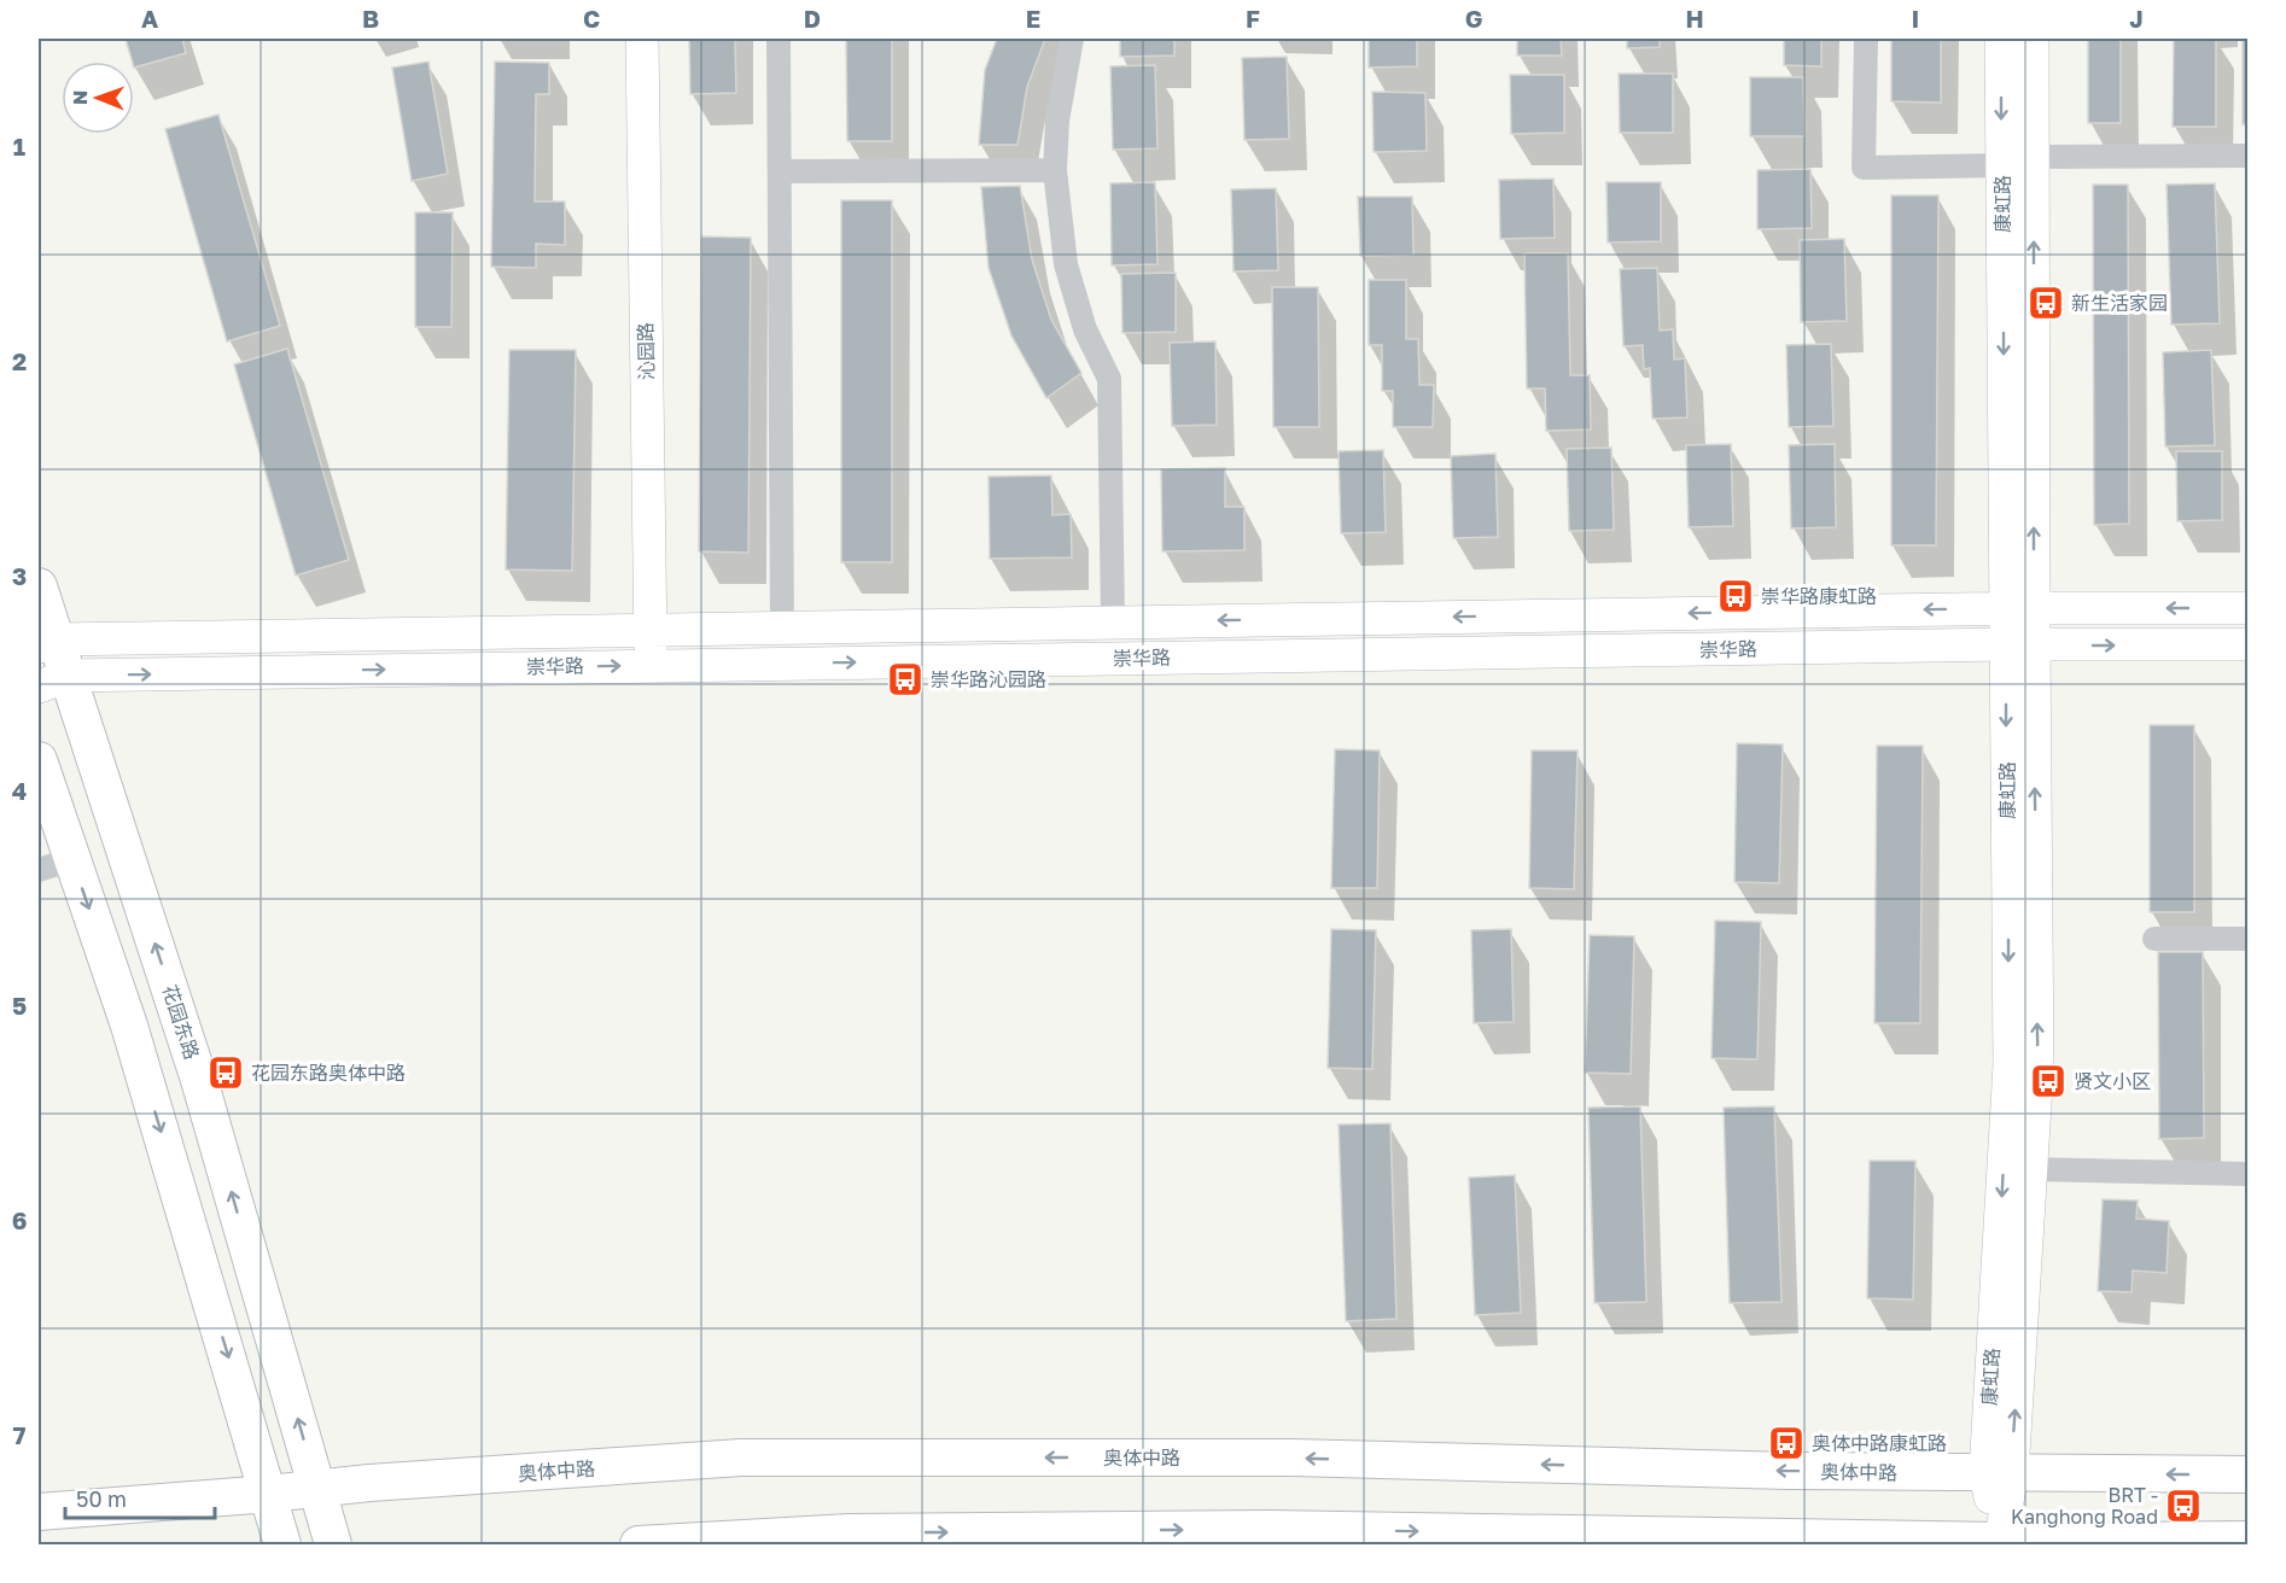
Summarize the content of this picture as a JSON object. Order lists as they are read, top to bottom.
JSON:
{
  "streets": {
    "main road": [
      "康虹路",
      "沁园路",
      "崇华路",
      "花园东路",
      "奥体中路"
    ]
  },
  "crossings": [
    ["康虹路", "崇华路"],
    ["康虹路", "奥体中路"],
    ["沁园路", "崇华路"],
    ["崇华路", "花园东路"],
    ["花园东路", "奥体中路"]
  ],
  "places": {
    "bus stop": [
      "新生活家园",
      "崇华路康虹路",
      "崇华路沁园路",
      "花园东路奥体中路",
      "贤文小区",
      "奥体中路康虹路",
      "BRT - Kanghong Road"
    ]
  },
  "scale_bar": "50 m",
  "north": "left",
  "grid": {
    "columns": [
      "A",
      "B",
      "C",
      "D",
      "E",
      "F",
      "G",
      "H",
      "I",
      "J"
    ],
    "rows": [
      "1",
      "2",
      "3",
      "4",
      "5",
      "6",
      "7"
    ]
  }
}
